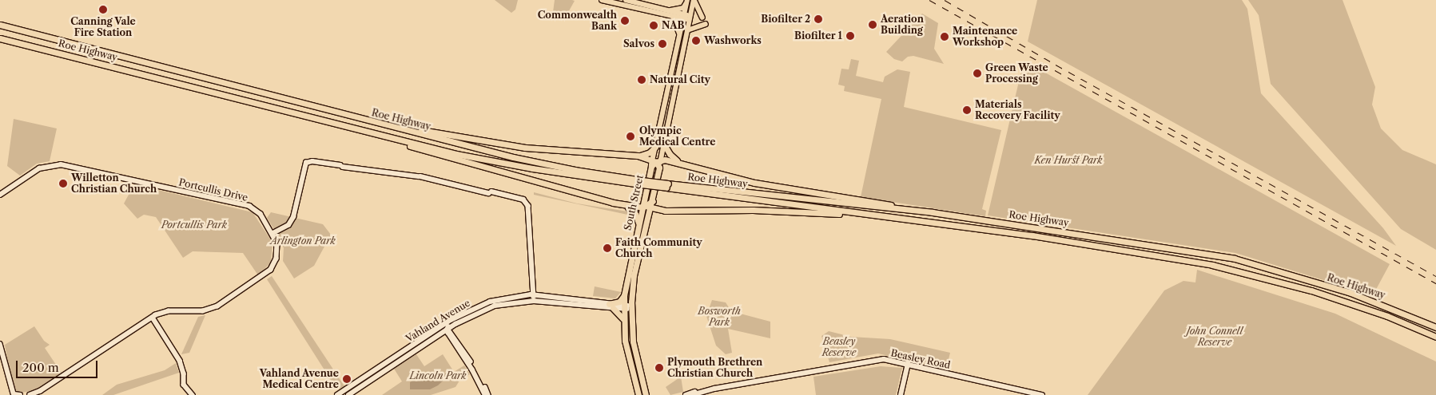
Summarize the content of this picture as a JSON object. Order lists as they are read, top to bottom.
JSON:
{
  "streets": {
    "highway": ["Roe Highway", "South Street"],
    "main road": ["Portcullis Drive", "Vahland Avenue", "Beasley Road"]
  },
  "crossings": [
    ["South Street", "Vahland Avenue"]
  ],
  "parks": [
    "Ken Hurst Park",
    "Portcullis Park",
    "Arlington Park",
    "Bosworth Park",
    "John Connell Reserve",
    "Beasley Reserve",
    "Lincoln Park"
  ],
  "places": [
    "Canning Vale Fire Station",
    "Biofilter 2",
    "Commonwealth Bank",
    "Aeration Building",
    "NAB",
    "Biofilter 1",
    "Maintenance Workshop",
    "Washworks",
    "Salvos",
    "Green Waste Processing",
    "Natural City",
    "Materials Recovery Facility",
    "Olympic Medical Centre",
    "Willetton Christian Church",
    "Faith Community Church",
    "Plymouth Brethren Christian Church",
    "Vahland Avenue Medical Centre"
  ],
  "scale_bar": "200 m"
}
